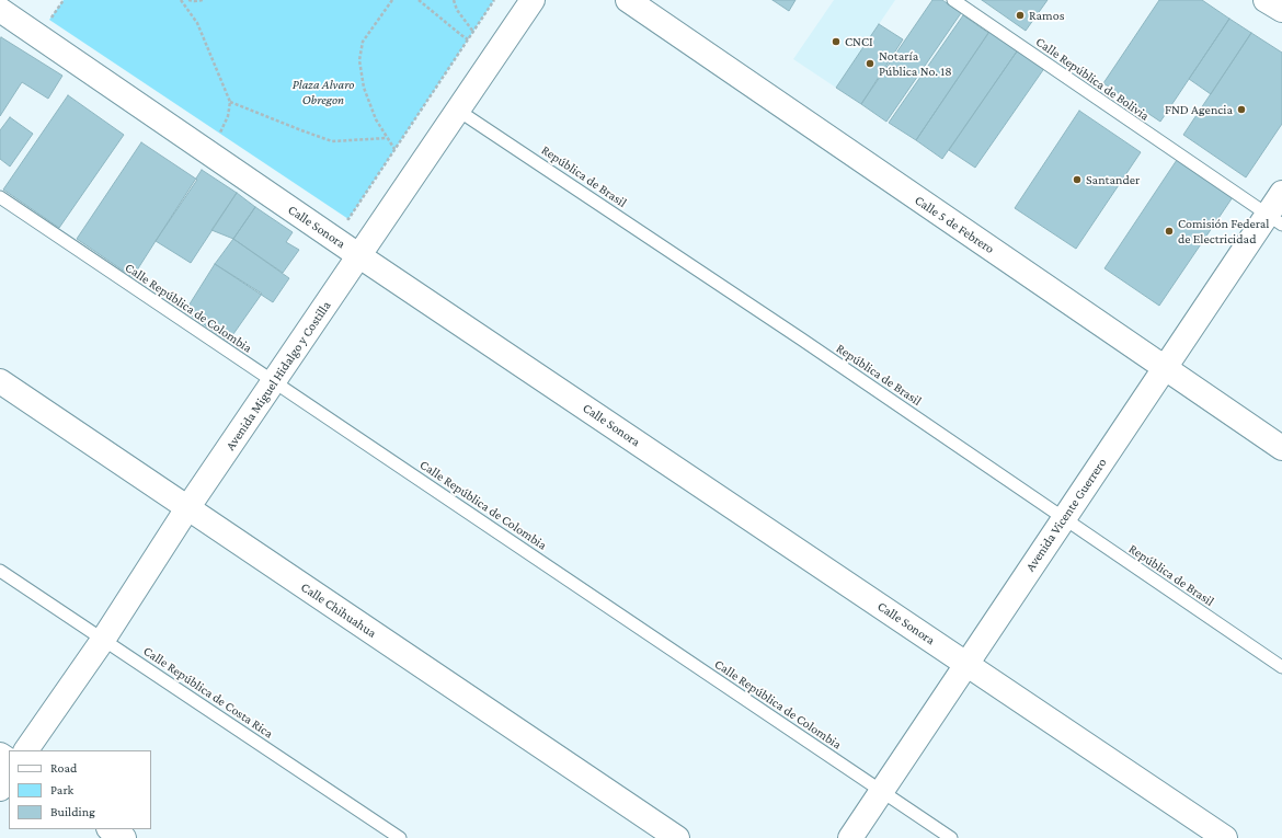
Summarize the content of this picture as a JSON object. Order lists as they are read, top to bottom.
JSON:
{
  "streets": {
    "street": [
      "Calle 5 de Febrero",
      "Calle Sonora",
      "Avenida Miguel Hidalgo y Costilla",
      "Avenida Vicente Guerrero",
      "Calle Chihuahua"
    ],
    "lane": [
      "Calle República de Bolivia",
      "República de Brasil",
      "Calle República de Colombia",
      "Calle República de Costa Rica"
    ]
  },
  "crossings": [
    ["Calle República de Bolivia", "Avenida Vicente Guerrero"],
    ["República de Brasil", "Avenida Miguel Hidalgo y Costilla"],
    ["República de Brasil", "Avenida Vicente Guerrero"],
    ["Calle 5 de Febrero", "Avenida Vicente Guerrero"],
    ["Calle Sonora", "Avenida Miguel Hidalgo y Costilla"],
    ["Calle Sonora", "Avenida Vicente Guerrero"],
    ["Calle República de Colombia", "Avenida Miguel Hidalgo y Costilla"],
    ["Calle República de Colombia", "Avenida Vicente Guerrero"],
    ["Avenida Miguel Hidalgo y Costilla", "Calle Chihuahua"],
    ["Avenida Miguel Hidalgo y Costilla", "Calle República de Costa Rica"]
  ],
  "parks": ["Plaza Alvaro Obregon"],
  "places": [
    "Ramos",
    "CNCI",
    "Notaría Pública No. 18",
    "FND Agencia",
    "Santander",
    "Comisión Federal de Electricidad"
  ],
  "legend": ["Road", "Park", "Building"]
}
